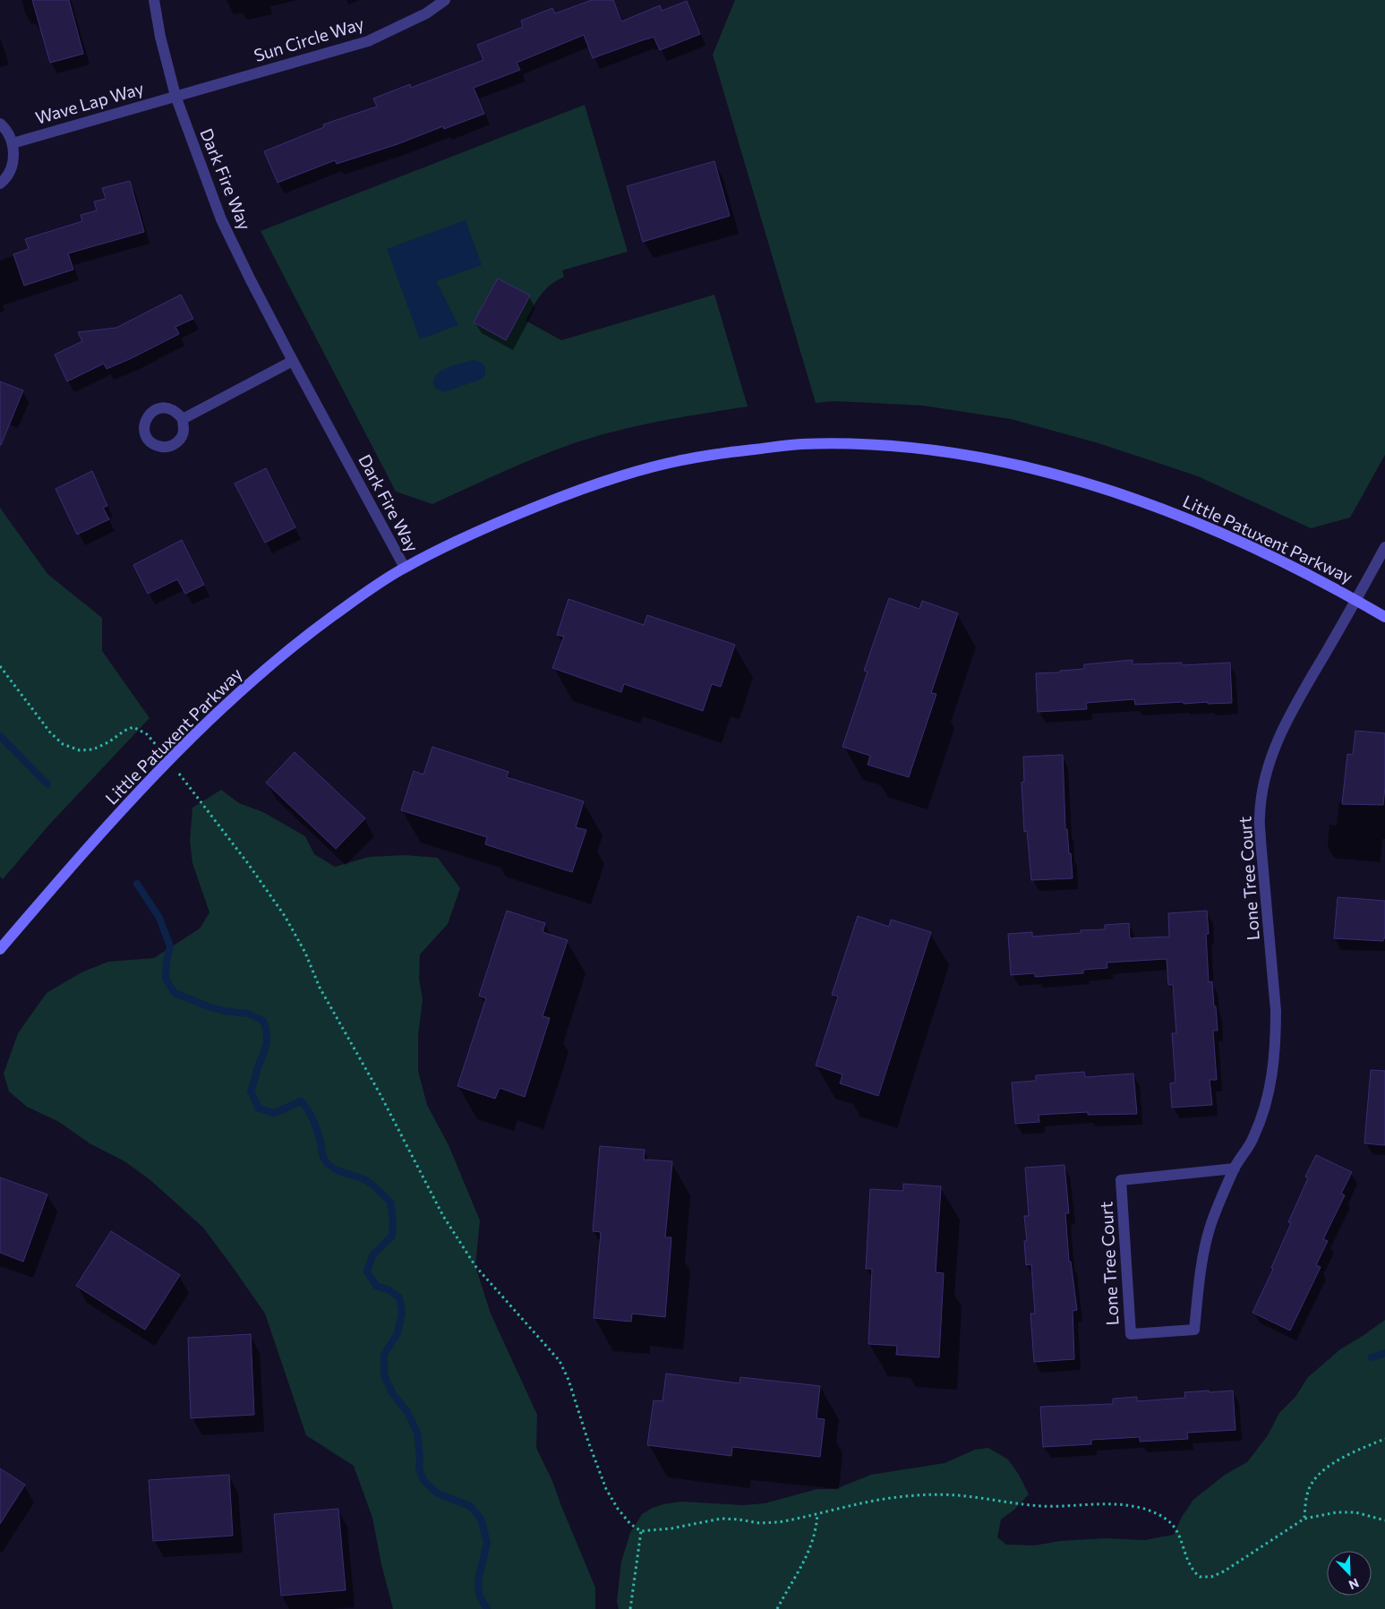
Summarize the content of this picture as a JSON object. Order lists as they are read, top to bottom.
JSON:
{
  "streets": {
    "street": [
      "Sun Circle Way",
      "Wave Lap Way",
      "Dark Fire Way",
      "Little Patuxent Parkway",
      "Lone Tree Court"
    ]
  },
  "crossings": [
    ["Sun Circle Way", "Wave Lap Way"],
    ["Sun Circle Way", "Dark Fire Way"],
    ["Wave Lap Way", "Dark Fire Way"],
    ["Dark Fire Way", "Little Patuxent Parkway"],
    ["Little Patuxent Parkway", "Lone Tree Court"]
  ],
  "north": "bottom right"
}
